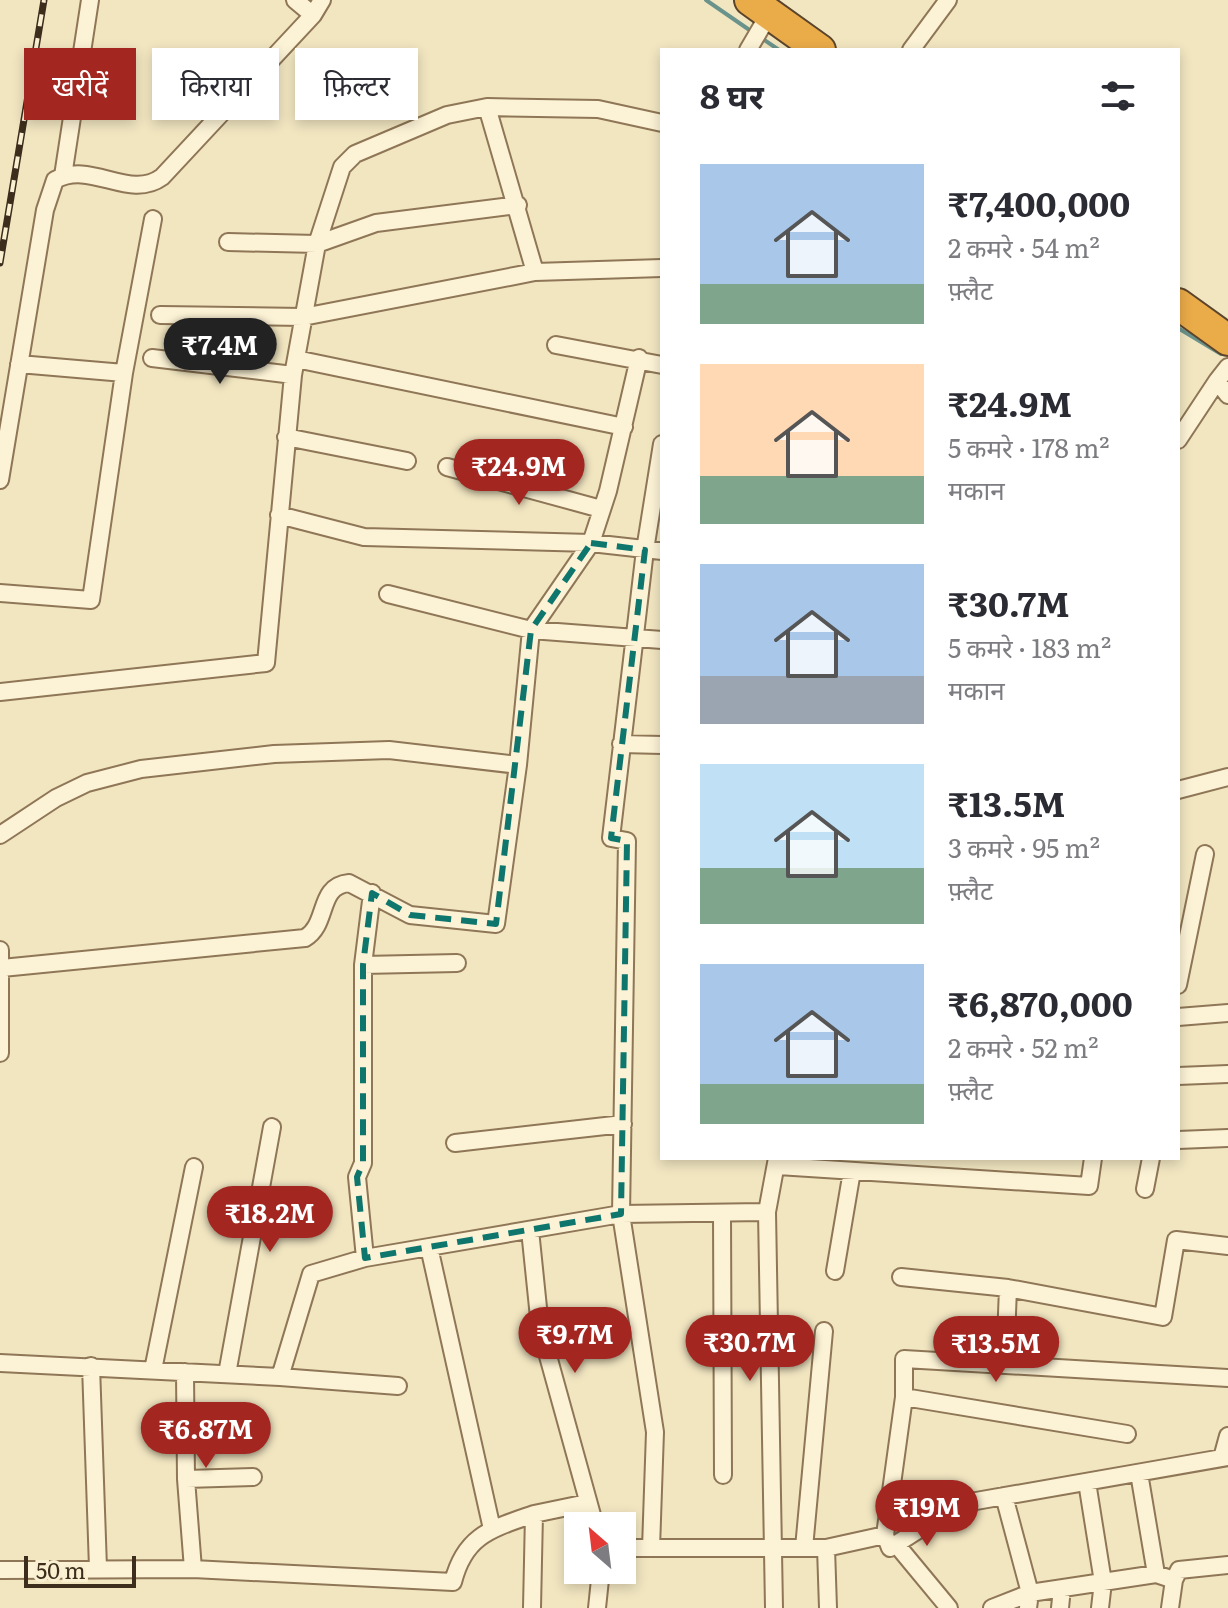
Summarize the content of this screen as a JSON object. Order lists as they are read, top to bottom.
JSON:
{
  "scale_bar": "50 m",
  "north": "top left",
  "page": {
    "chip": ["खरीदें", "किराया", "फ़िल्टर"],
    "heading": "8 घर",
    "list": [
      {
        "name": "₹7,400,000",
        "note": "2 कमरे · 54 m² · फ़्लैट"
      },
      {
        "name": "₹24.9M",
        "note": "5 कमरे · 178 m² · मकान"
      },
      {
        "name": "₹30.7M",
        "note": "5 कमरे · 183 m² · मकान"
      },
      {
        "name": "₹13.5M",
        "note": "3 कमरे · 95 m² · फ़्लैट"
      },
      {
        "name": "₹6,870,000",
        "note": "2 कमरे · 52 m² · फ़्लैट"
      }
    ],
    "price": [
      "₹7.4M",
      "₹24.9M",
      "₹18.2M",
      "₹9.7M",
      "₹30.7M",
      "₹13.5M",
      "₹6.87M",
      "₹19M"
    ],
    "scale": "50 m"
  }
}
